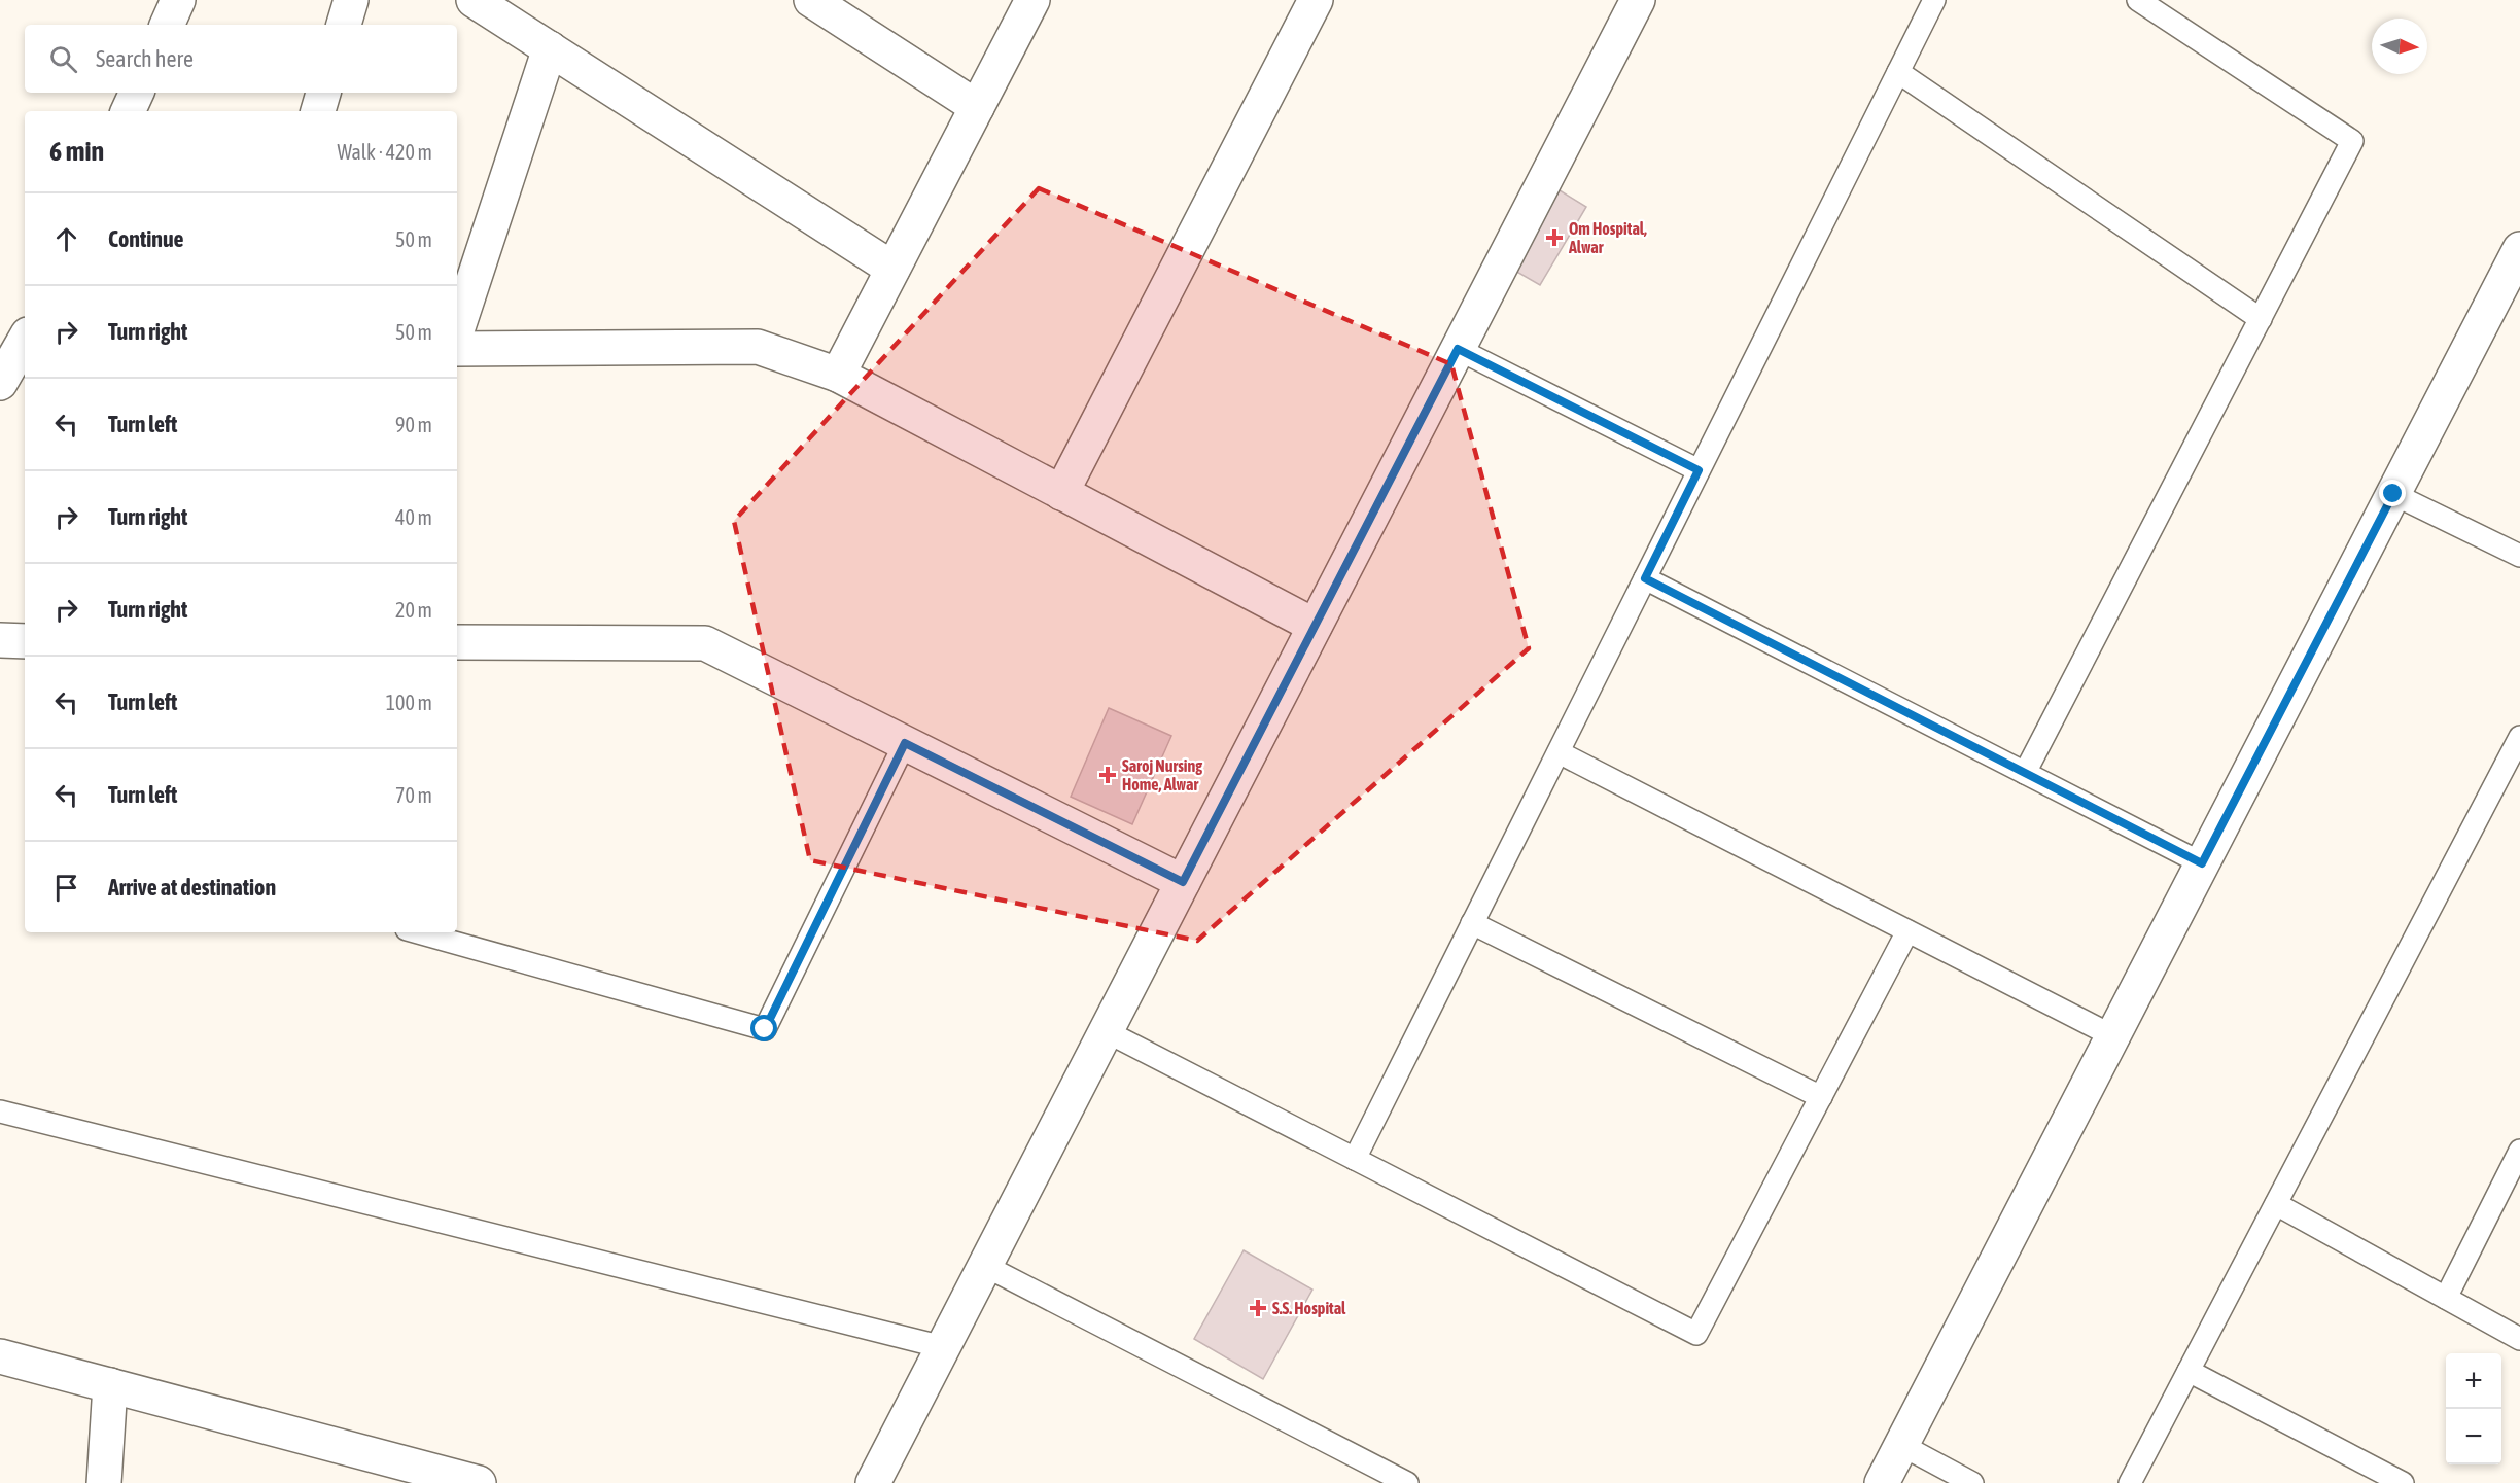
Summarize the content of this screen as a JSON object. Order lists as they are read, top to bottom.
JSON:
{
  "places": {
    "health": ["Om Hospital, Alwar", "Saroj Nursing Home, Alwar", "S.S. Hospital"]
  },
  "north": "right",
  "page": {
    "search": "Search here",
    "heading": ["6 min", "Walk · 420 m"],
    "list": [
      ["Continue", "50 m"],
      ["Turn right", "50 m"],
      ["Turn left", "90 m"],
      ["Turn right", "40 m"],
      ["Turn right", "20 m"],
      ["Turn left", "100 m"],
      ["Turn left", "70 m"],
      "Arrive at destination"
    ],
    "map_buttons": ["+", "−"]
  }
}
